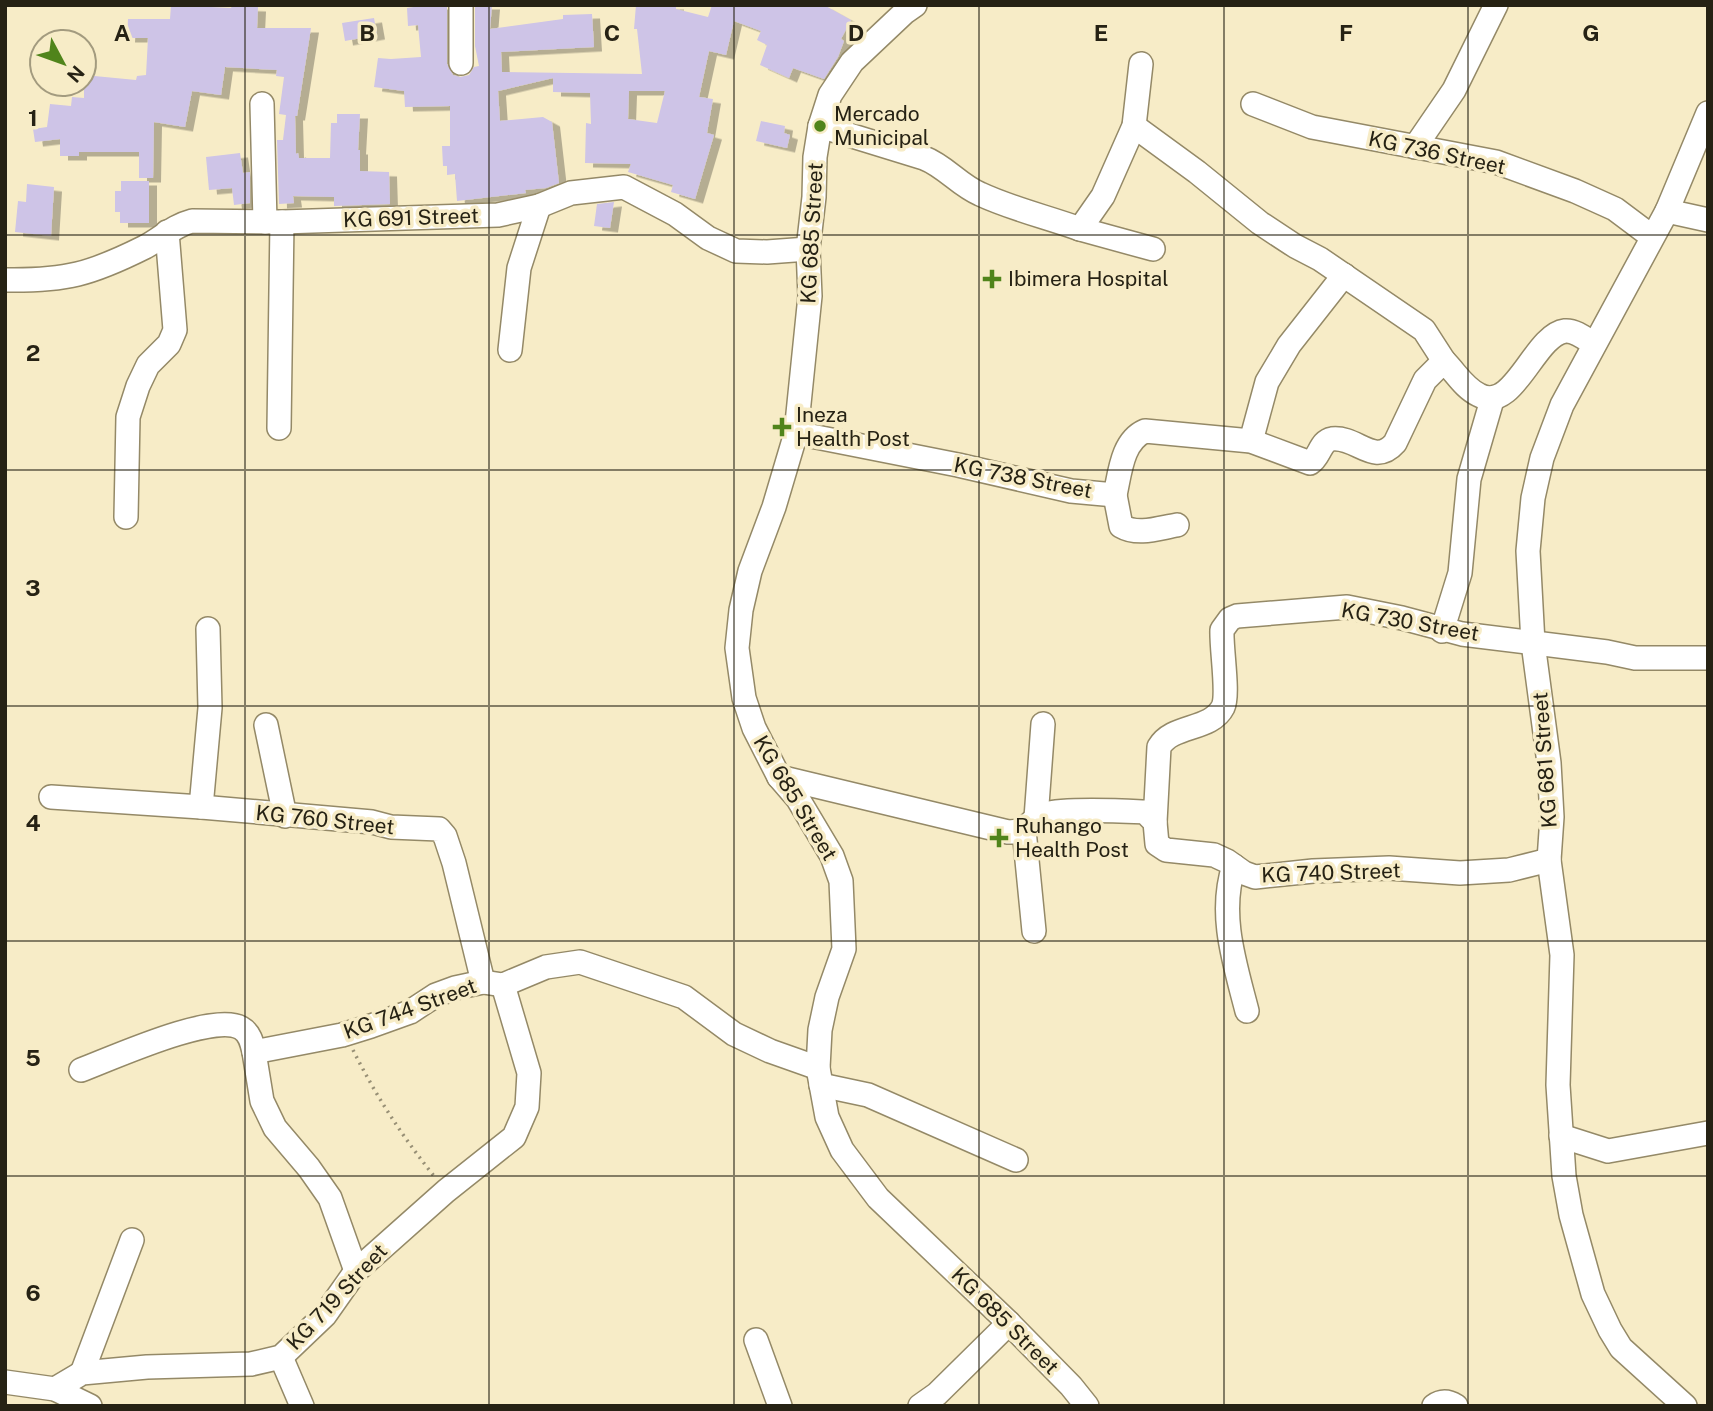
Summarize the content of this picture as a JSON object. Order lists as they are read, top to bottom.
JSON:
{
  "streets": {
    "street": [
      "KG 736 Street",
      "KG 691 Street",
      "KG 685 Street",
      "KG 738 Street",
      "KG 730 Street",
      "KG 681 Street",
      "KG 760 Street",
      "KG 740 Street",
      "KG 744 Street",
      "KG 719 Street"
    ]
  },
  "crossings": [
    ["KG 736 Street", "KG 681 Street"],
    ["KG 691 Street", "KG 685 Street"],
    ["KG 685 Street", "KG 738 Street"],
    ["KG 685 Street", "KG 744 Street"],
    ["KG 730 Street", "KG 681 Street"],
    ["KG 730 Street", "KG 740 Street"],
    ["KG 681 Street", "KG 740 Street"],
    ["KG 760 Street", "KG 744 Street"],
    ["KG 760 Street", "KG 719 Street"],
    ["KG 744 Street", "KG 719 Street"]
  ],
  "places": {
    "other": ["Mercado Municipal"],
    "health": ["Ibimera Hospital", "Ineza Health Post", "Ruhango Health Post"]
  },
  "north": "bottom right",
  "grid": {
    "columns": [
      "A",
      "B",
      "C",
      "D",
      "E",
      "F",
      "G"
    ],
    "rows": [
      "1",
      "2",
      "3",
      "4",
      "5",
      "6"
    ]
  }
}
